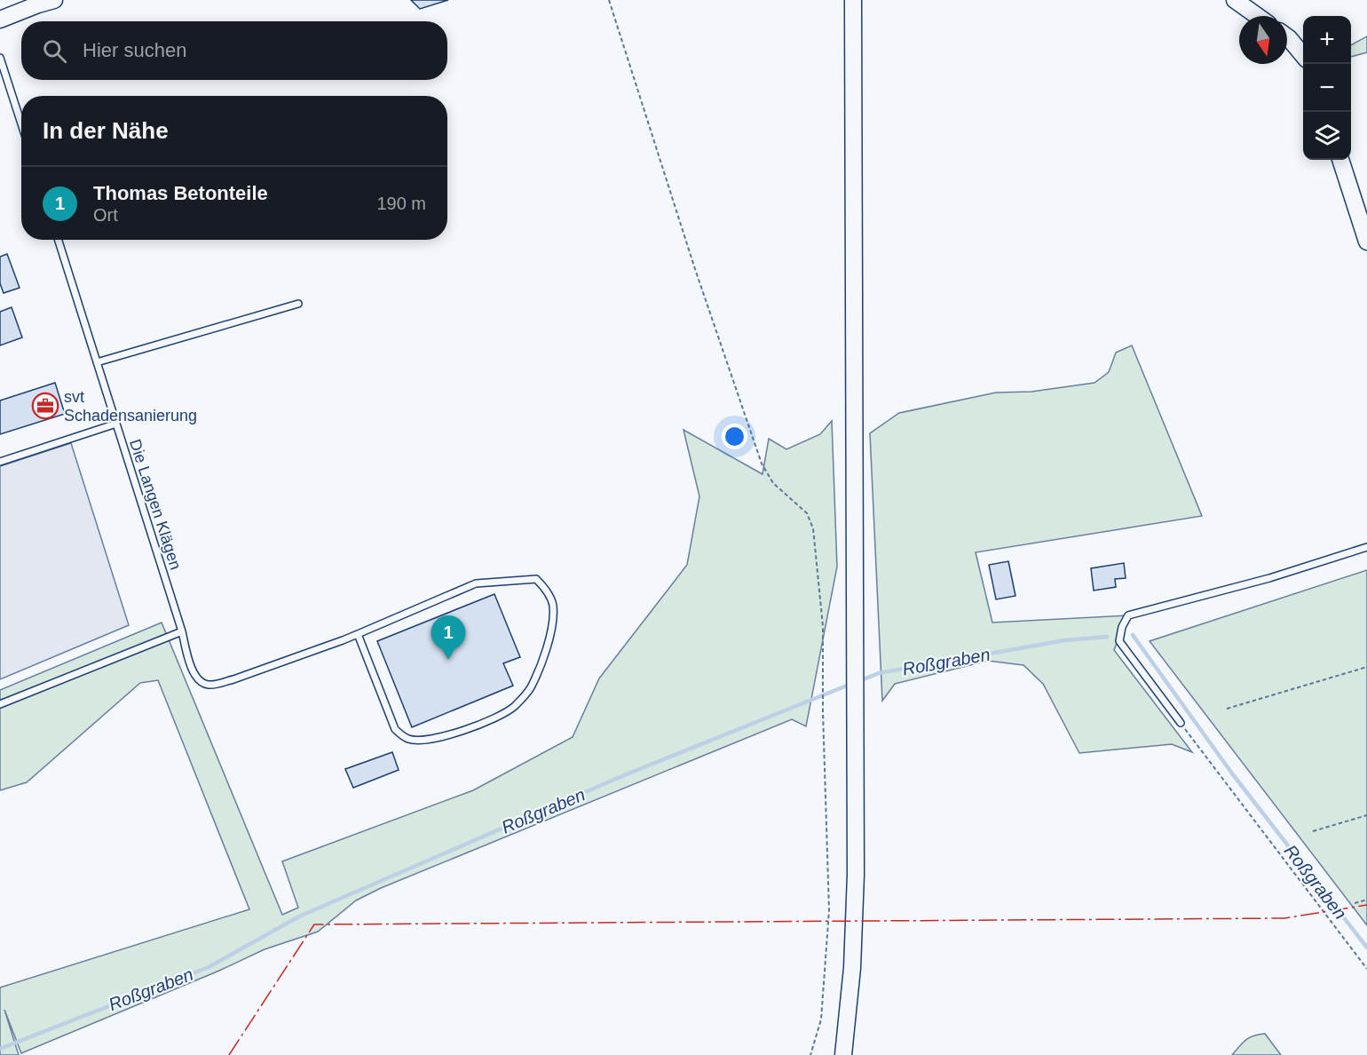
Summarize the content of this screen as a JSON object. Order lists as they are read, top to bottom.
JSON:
{
  "streets": {
    "lane": ["Die Langen Klägen"]
  },
  "water": ["Roßgraben"],
  "places": {
    "office": ["svt Schadensanierung"]
  },
  "north": "bottom",
  "page": {
    "map_buttons": ["+", "−"],
    "search": "Hier suchen",
    "heading": "In der Nähe",
    "list": [
      {
        "mark": "1",
        "name": "Thomas Betonteile",
        "note": "Ort",
        "value": "190 m"
      }
    ],
    "pins": "1"
  }
}
